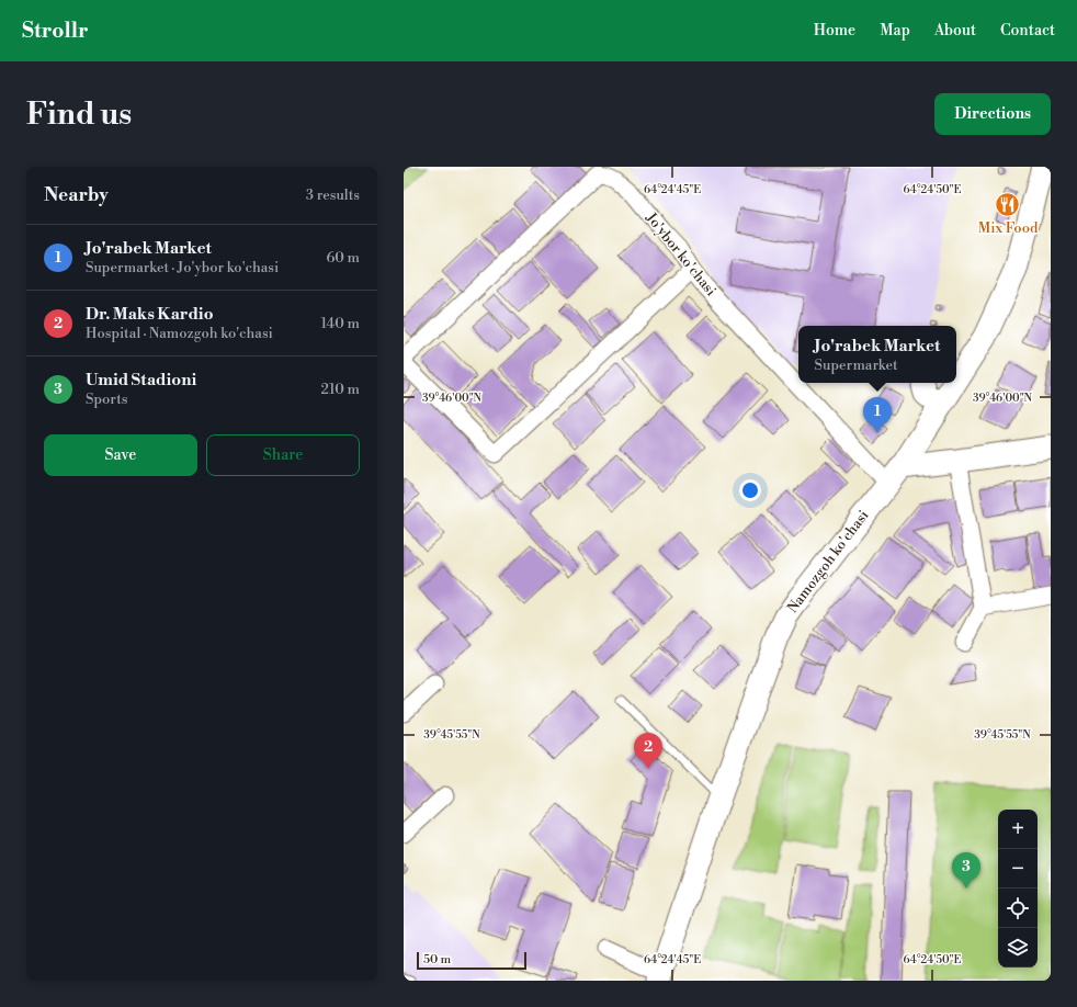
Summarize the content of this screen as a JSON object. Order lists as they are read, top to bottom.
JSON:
{
  "streets": {
    "street": ["Jo'ybor ko'chasi", "Namozgoh ko'chasi"]
  },
  "crossings": [
    ["Jo'ybor ko'chasi", "Namozgoh ko'chasi"]
  ],
  "places": {
    "restaurant": ["Mix Food"]
  },
  "scale_bar": "50 m",
  "page": {
    "header": "Strollr",
    "nav": [
      "Home",
      "Map",
      "About",
      "Contact"
    ],
    "buttons": [
      "Directions",
      ["Save", "Share"]
    ],
    "title": "Find us",
    "heading": ["Nearby", "3 results"],
    "list": [
      {
        "mark": "1",
        "name": "Jo'rabek Market",
        "note": "Supermarket · Jo'ybor ko'chasi",
        "value": "60 m"
      },
      {
        "mark": "2",
        "name": "Dr. Maks Kardio",
        "note": "Hospital · Namozgoh ko'chasi",
        "value": "140 m"
      },
      {
        "mark": "3",
        "name": "Umid Stadioni",
        "note": "Sports",
        "value": "210 m"
      }
    ],
    "popup": ["Jo'rabek Market", "Supermarket"],
    "pins": ["1", "2", "3"],
    "map_buttons": ["+", "−"],
    "scale": "50 m"
  },
  "coordinates": [
    "64°24'45\"E",
    "64°24'50\"E",
    "39°46'00\"N",
    "39°45'55\"N"
  ]
}
